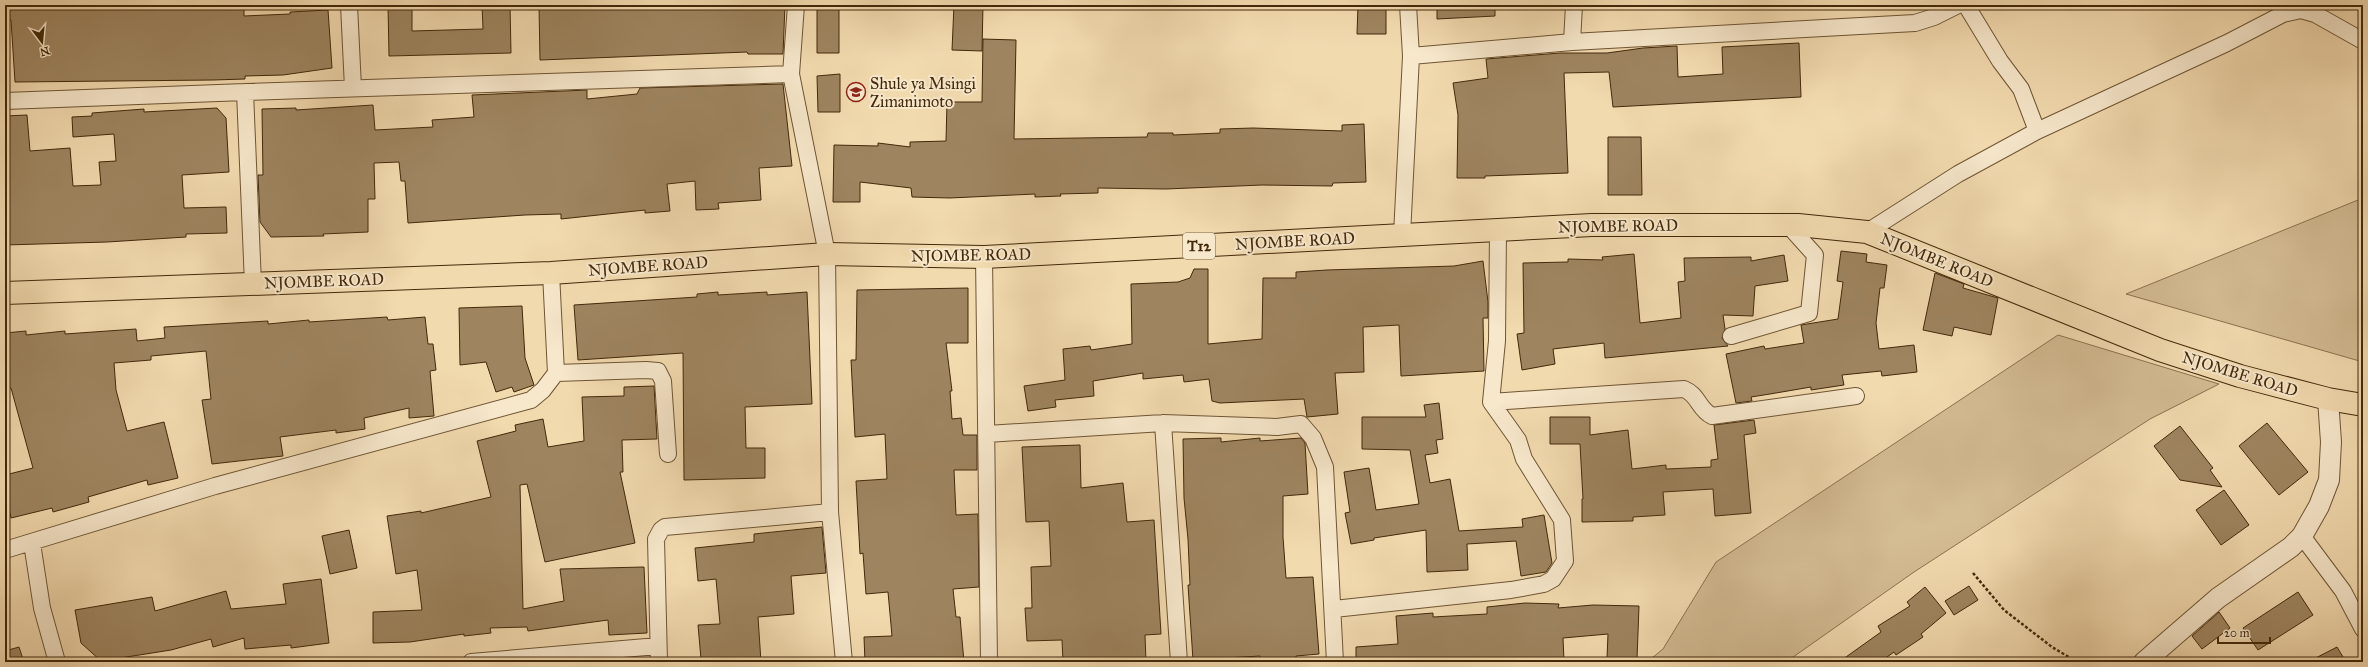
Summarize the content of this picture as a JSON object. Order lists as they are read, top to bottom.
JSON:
{
  "streets": {
    "highway": ["NJOMBE ROAD", "T12"]
  },
  "places": {
    "school or university": ["Shule ya Msingi Zimanimoto"]
  },
  "scale_bar": "20 m",
  "north": "bottom"
}
